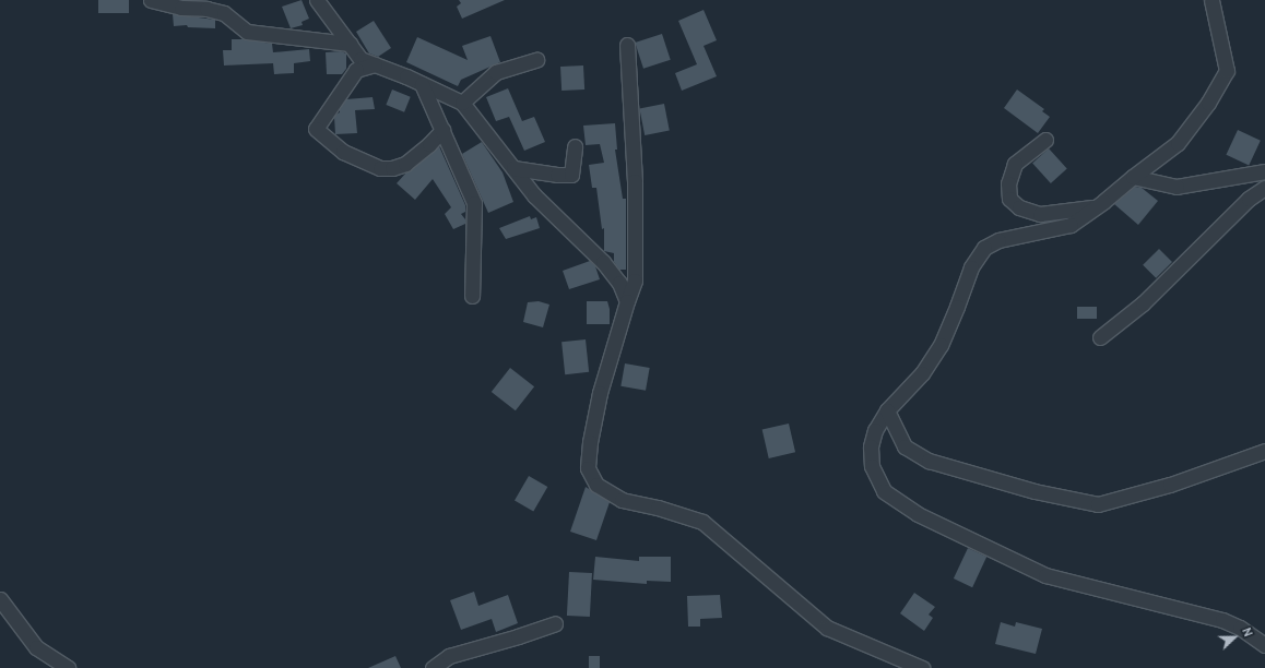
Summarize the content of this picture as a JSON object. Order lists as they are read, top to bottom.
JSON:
{
  "north": "right"
}
